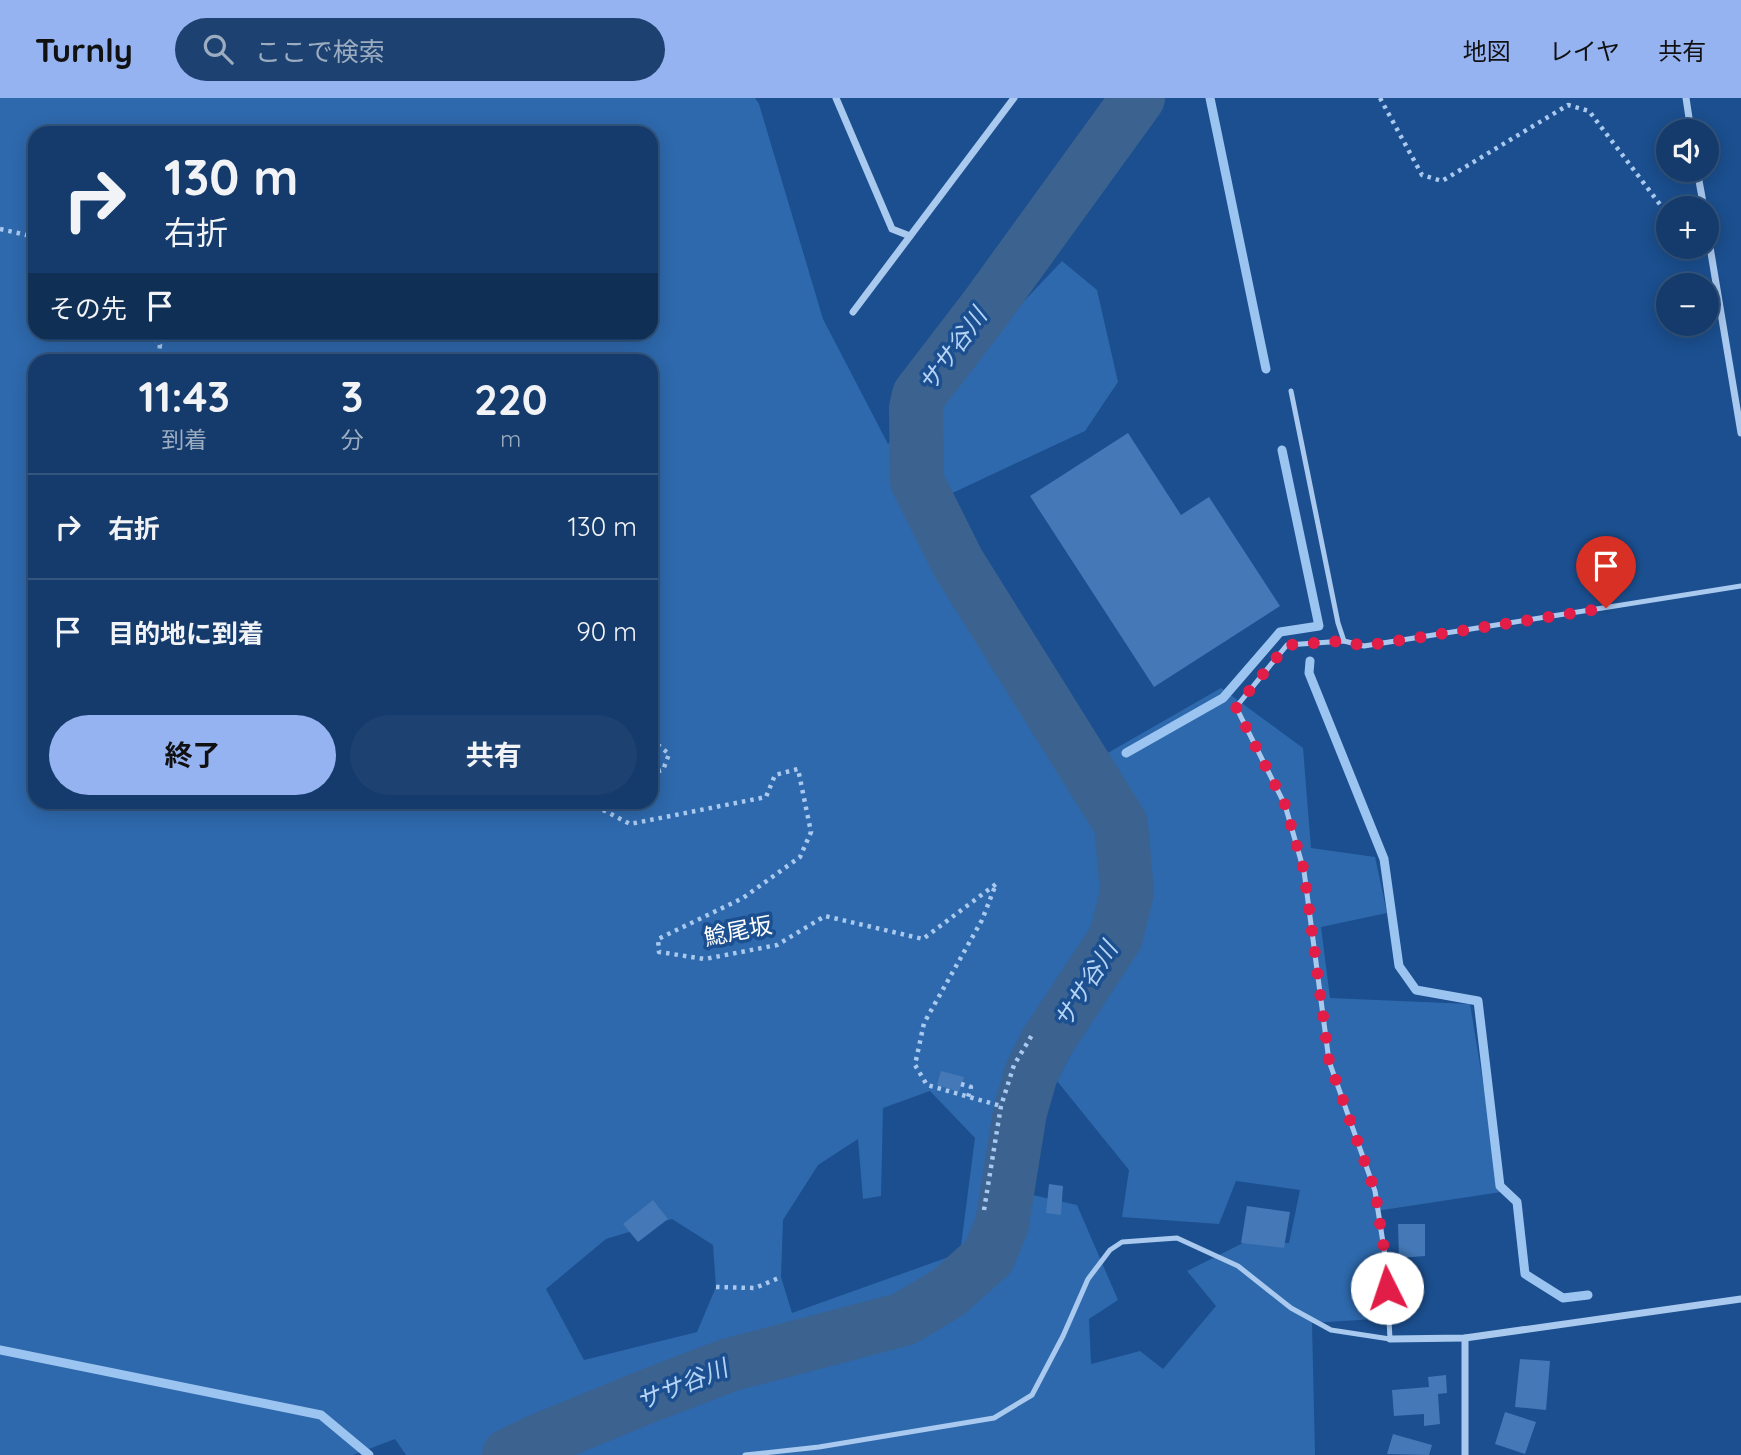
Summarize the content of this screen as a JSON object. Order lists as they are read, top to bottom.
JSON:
{
  "streets": {
    "path": ["鯰尾坂"]
  },
  "water": ["ササ谷川"],
  "page": {
    "header": "Turnly",
    "search": "ここで検索",
    "nav": ["地図", "レイヤ", "共有"],
    "map_buttons": ["+", "−"],
    "turn": ["130 m", "右折"],
    "then": "その先",
    "eta": [
      "11:43",
      "到着",
      "3",
      "分",
      "220",
      "m"
    ],
    "list": [
      {
        "name": "右折",
        "value": "130 m"
      },
      {
        "name": "目的地に到着",
        "value": "90 m"
      }
    ],
    "buttons": ["終了", "共有"]
  }
}
